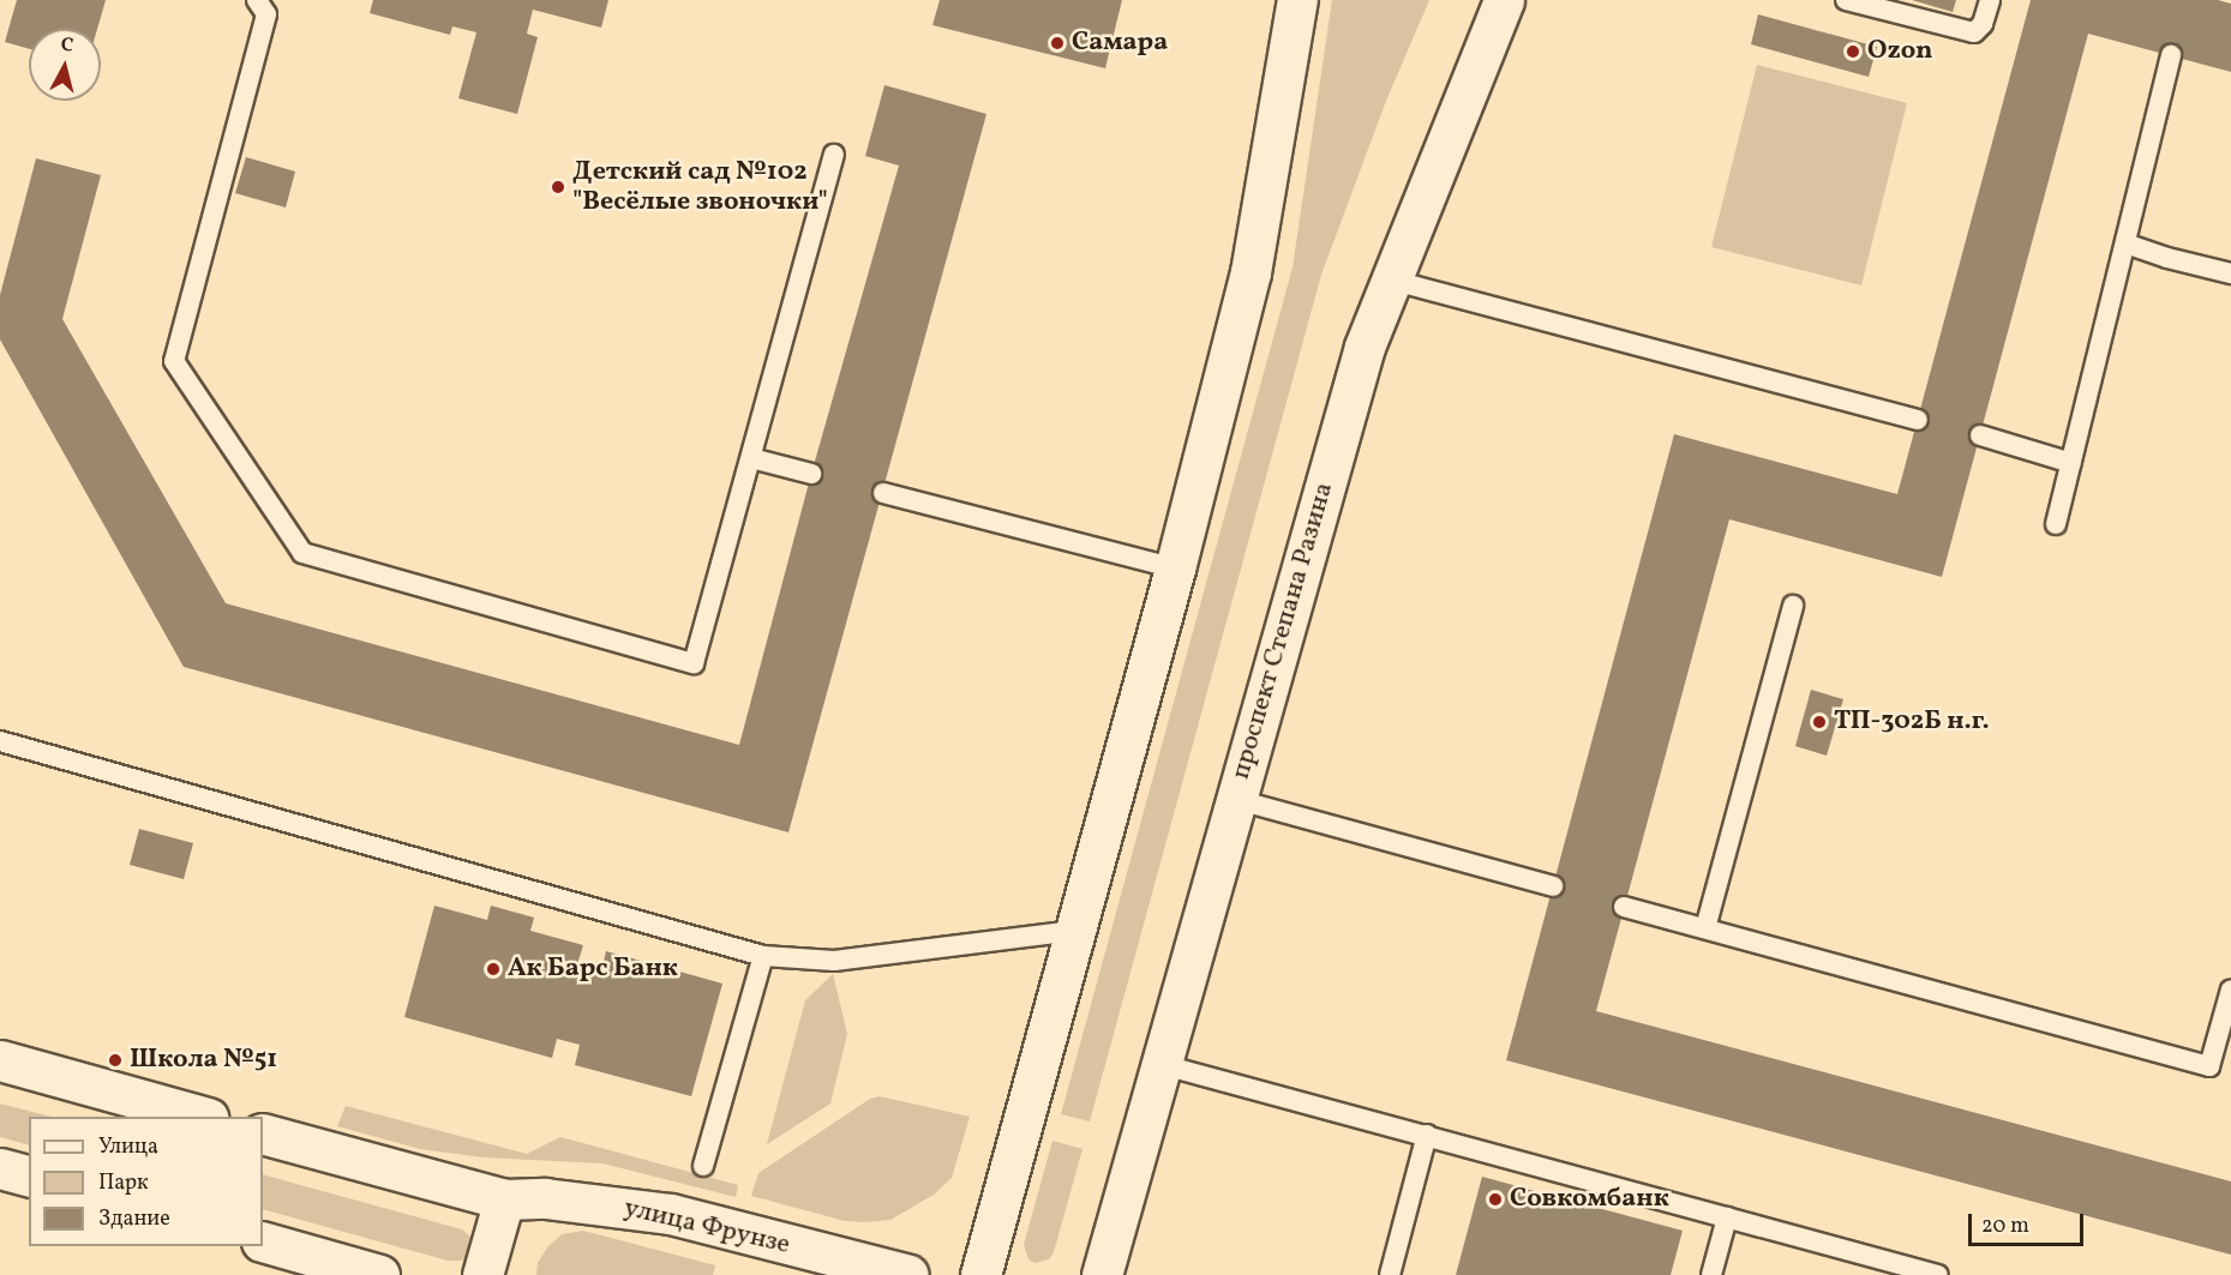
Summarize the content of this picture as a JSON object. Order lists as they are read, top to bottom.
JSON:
{
  "streets": {
    "main road": ["проспект Степана Разина", "улица Фрунзе"]
  },
  "places": [
    "Самара",
    "Ozon",
    "Детский сад №102 \"Весёлые звоночки\"",
    "ТП-302Б н.г.",
    "Ак Барс Банк",
    "Школа №51",
    "Совкомбанк"
  ],
  "legend": ["Улица", "Парк", "Здание"],
  "scale_bar": "20 m",
  "north": "top"
}
